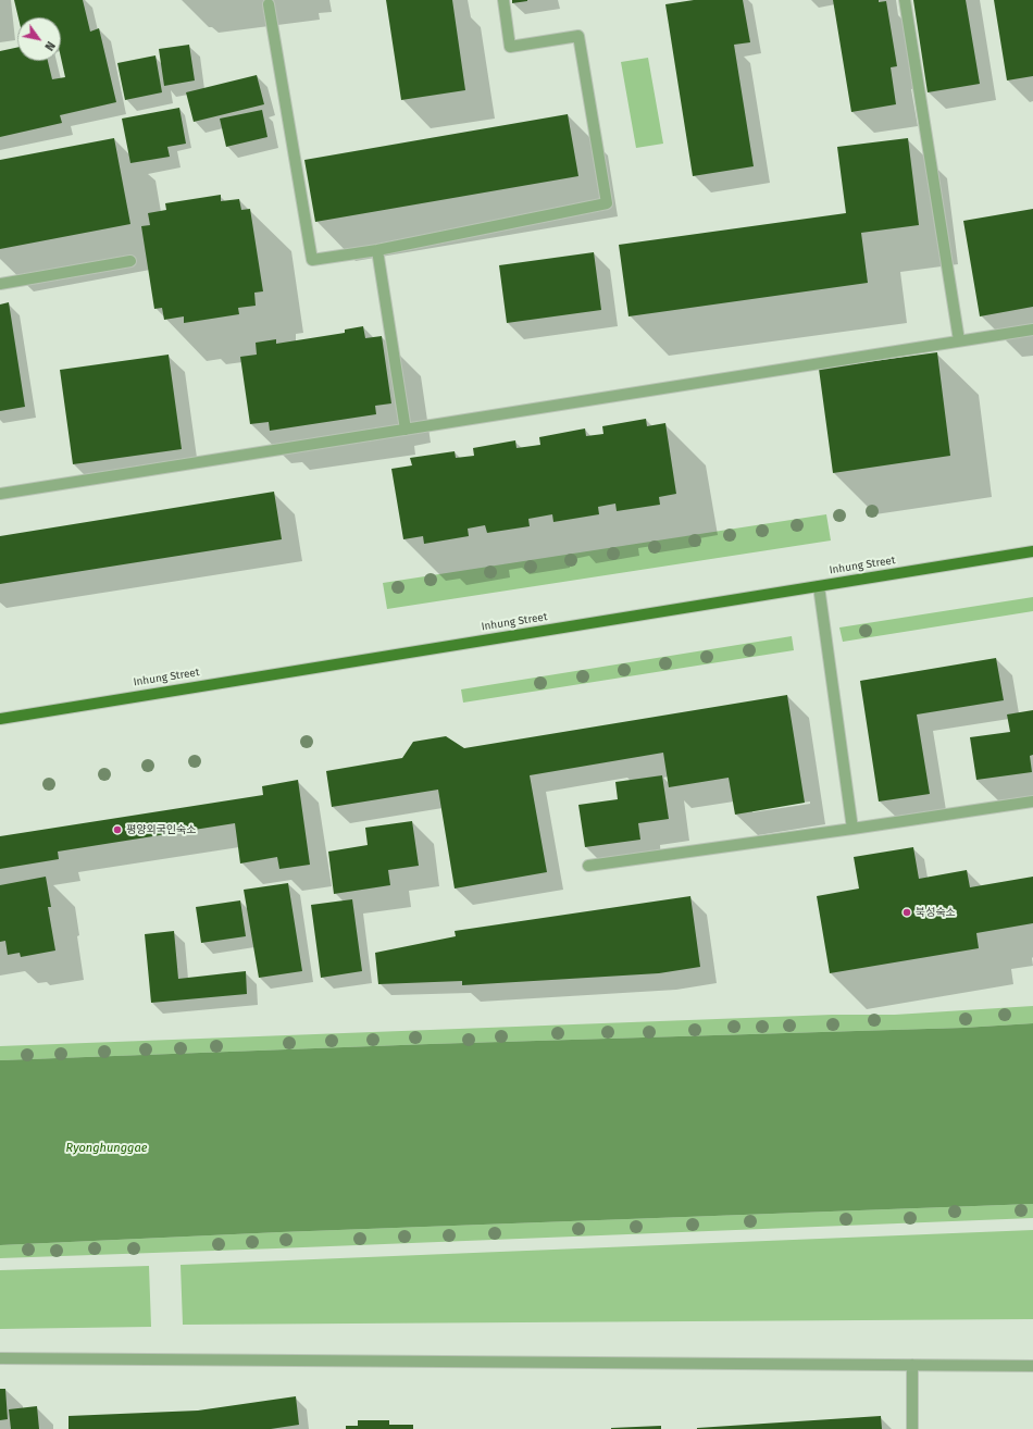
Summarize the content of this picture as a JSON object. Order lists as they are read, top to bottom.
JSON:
{
  "streets": {
    "main road": ["Inhung Street"]
  },
  "water": ["Ryonghunggae"],
  "places": ["평양외국인숙소", "북성숙소"],
  "north": "bottom right"
}
